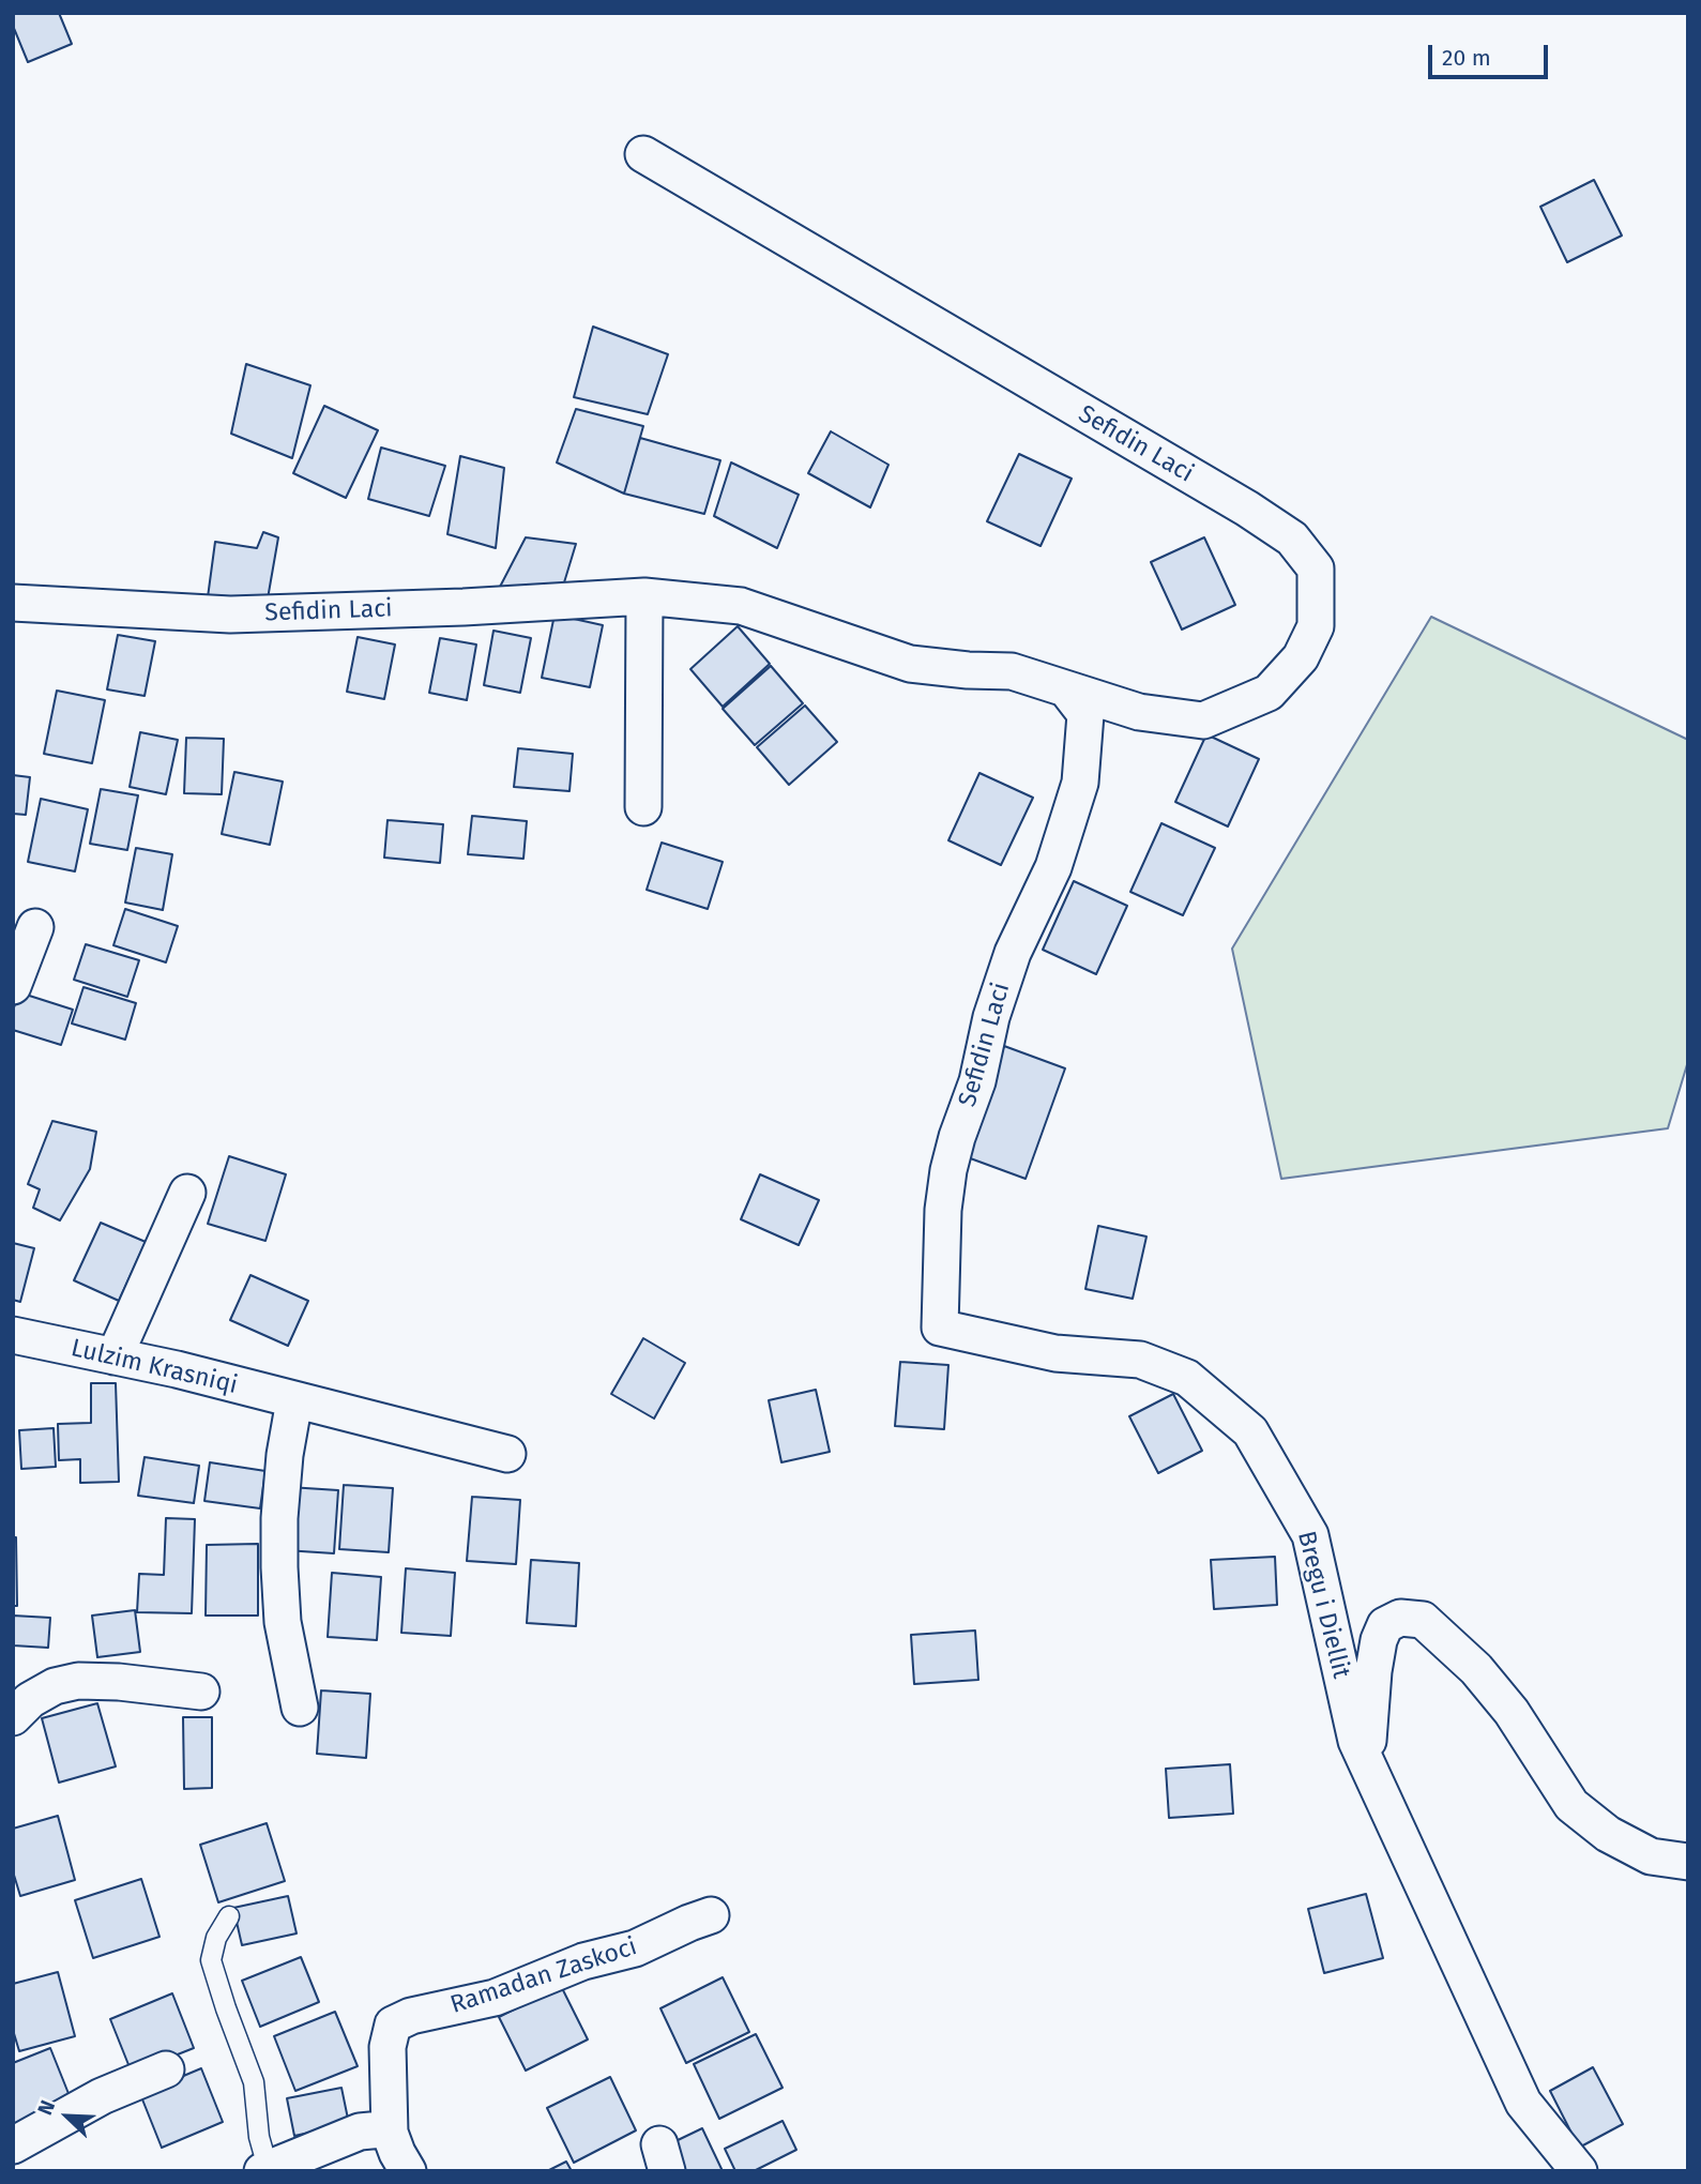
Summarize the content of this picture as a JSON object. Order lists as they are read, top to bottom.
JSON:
{
  "streets": {
    "street": [
      "Sefidin Laci",
      "Lulzim Krasniqi",
      "Bregu i Diellit",
      "Ramadan Zaskoci"
    ]
  },
  "crossings": [
    ["Sefidin Laci", "Bregu i Diellit"]
  ],
  "scale_bar": "20 m",
  "north": "top left"
}
